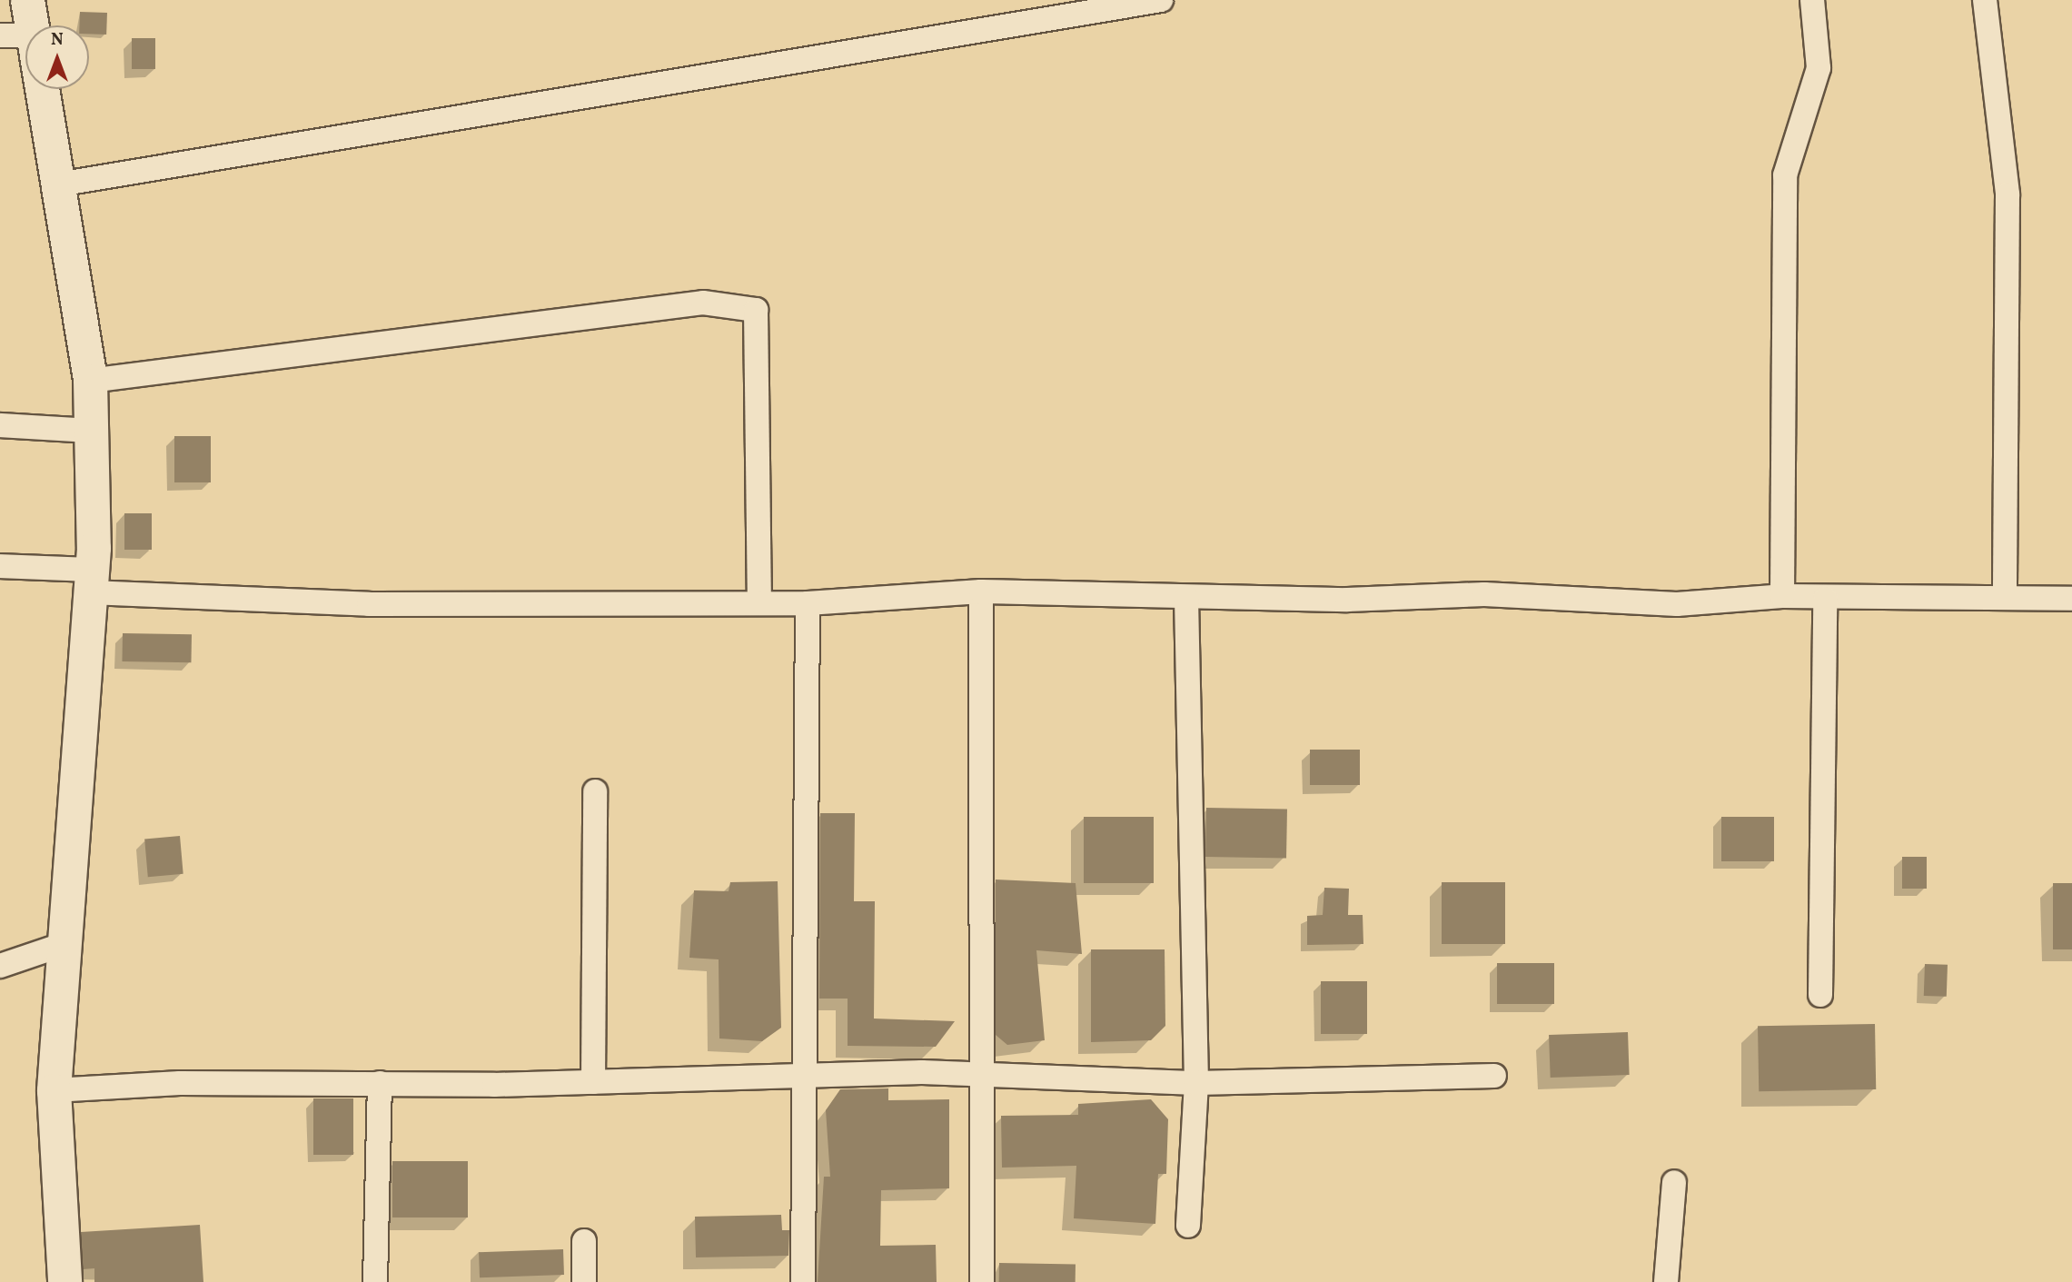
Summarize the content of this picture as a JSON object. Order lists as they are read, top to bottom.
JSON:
{
  "north": "top"
}
